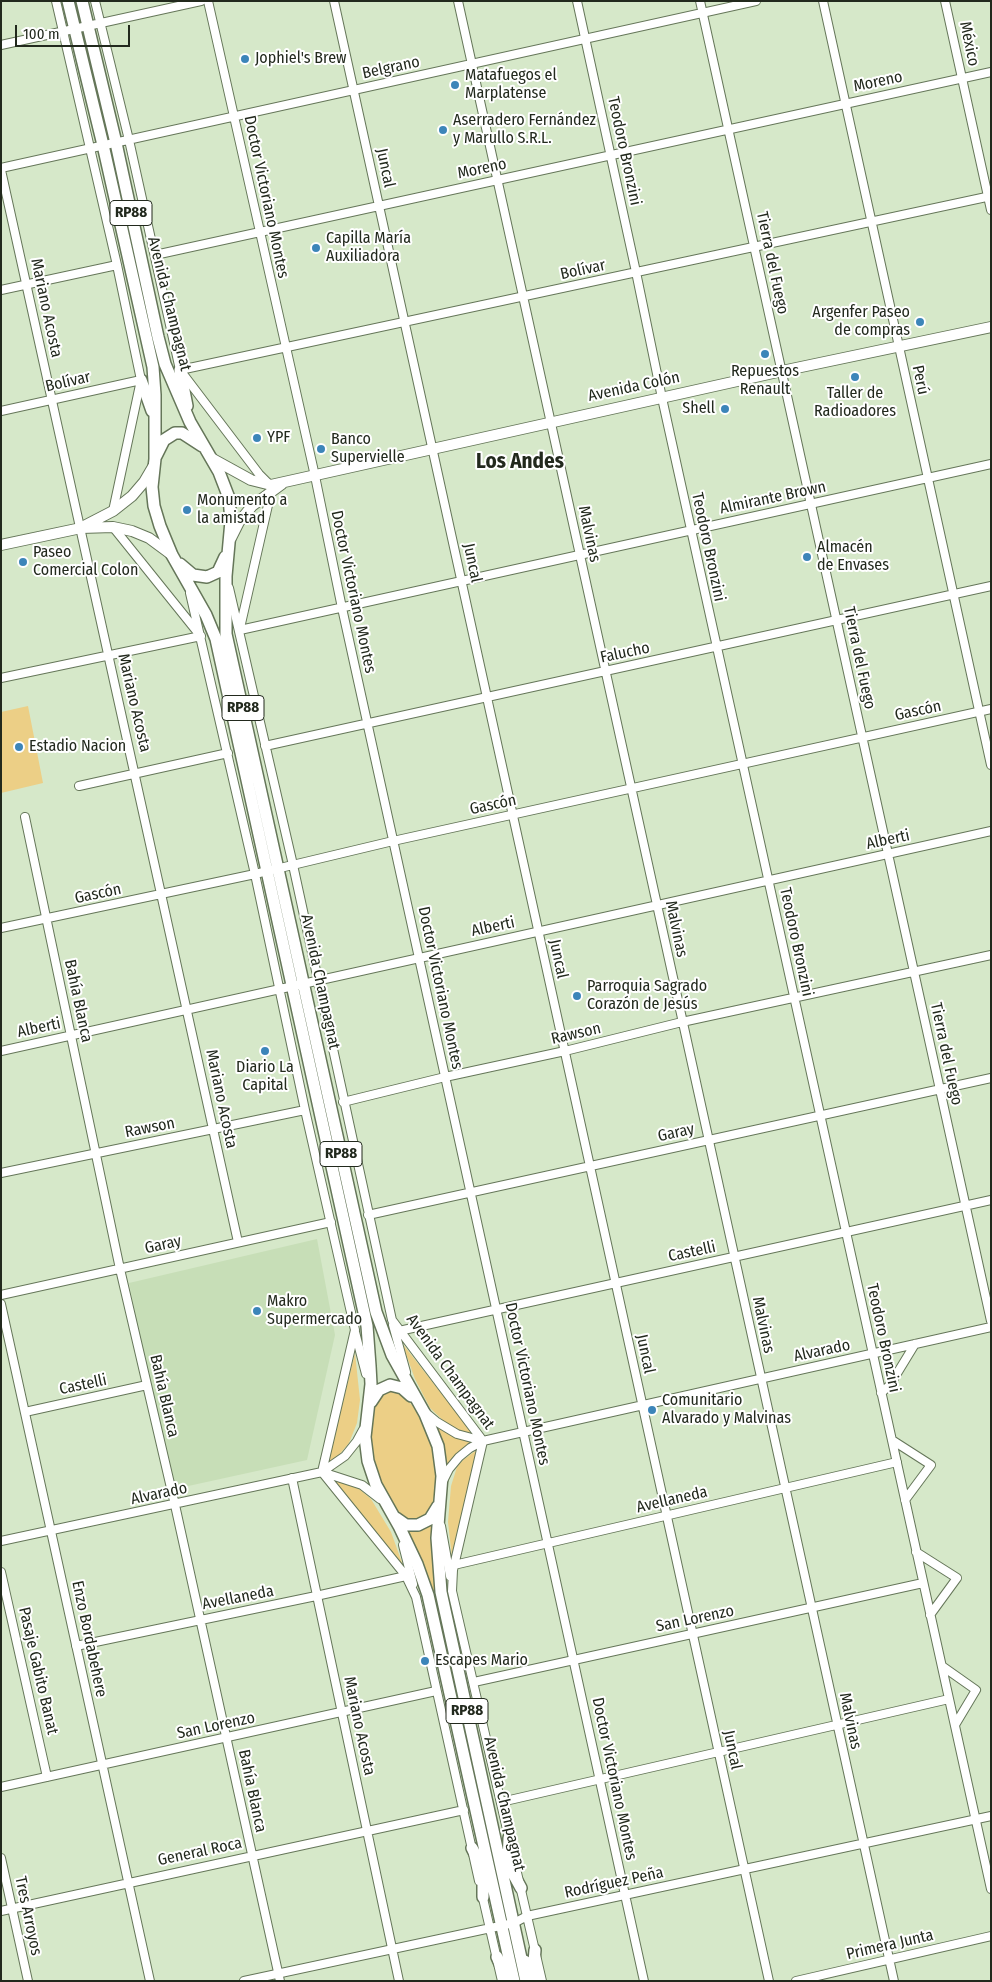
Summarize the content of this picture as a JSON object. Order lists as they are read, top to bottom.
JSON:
{
  "streets": {
    "highway": ["RP88", "Avenida Champagnat", "Avenida Colón"],
    "street": [
      "México",
      "Belgrano",
      "Moreno",
      "Teodoro Bronzini",
      "Juncal",
      "Doctor Victoriano Montes",
      "Tierra del Fuego",
      "Bolívar",
      "Mariano Acosta",
      "Perú",
      "Almirante Brown",
      "Malvinas",
      "Falucho",
      "Gascón",
      "Alberti",
      "Bahía Blanca",
      "Rawson",
      "Garay",
      "Castelli",
      "Alvarado",
      "Avellaneda",
      "San Lorenzo",
      "Enzo Bordabehere",
      "Pasaje Gabito Banat",
      "General Roca",
      "Rodríguez Peña",
      "Tres Arroyos",
      "Primera Junta"
    ]
  },
  "crossings": [
    ["México", "Moreno"],
    ["México", "Bolívar"],
    ["Belgrano", "Teodoro Bronzini"],
    ["Belgrano", "Juncal"],
    ["Belgrano", "Doctor Victoriano Montes"],
    ["Belgrano", "Tierra del Fuego"],
    ["Belgrano", "Avenida Champagnat"],
    ["Belgrano", "Mariano Acosta"],
    ["Belgrano", "Malvinas"],
    ["Moreno", "Teodoro Bronzini"],
    ["Moreno", "Juncal"],
    ["Moreno", "Doctor Victoriano Montes"],
    ["Moreno", "Tierra del Fuego"],
    ["Moreno", "Avenida Champagnat"],
    ["Moreno", "Perú"],
    ["Moreno", "Malvinas"],
    ["Teodoro Bronzini", "Bolívar"],
    ["Teodoro Bronzini", "Avenida Colón"],
    ["Teodoro Bronzini", "Almirante Brown"],
    ["Teodoro Bronzini", "Falucho"],
    ["Teodoro Bronzini", "Gascón"],
    ["Teodoro Bronzini", "Alberti"],
    ["Teodoro Bronzini", "Rawson"],
    ["Teodoro Bronzini", "Garay"],
    ["Teodoro Bronzini", "Castelli"],
    ["Teodoro Bronzini", "Alvarado"],
    ["Teodoro Bronzini", "Avellaneda"],
    ["Teodoro Bronzini", "San Lorenzo"],
    ["Teodoro Bronzini", "Rodríguez Peña"],
    ["Juncal", "Bolívar"],
    ["Juncal", "Avenida Colón"],
    ["Juncal", "Almirante Brown"],
    ["Juncal", "Falucho"],
    ["Juncal", "Gascón"],
    ["Juncal", "Alberti"],
    ["Juncal", "Rawson"],
    ["Juncal", "Garay"],
    ["Juncal", "Castelli"],
    ["Juncal", "Alvarado"],
    ["Juncal", "Avellaneda"],
    ["Juncal", "San Lorenzo"],
    ["Juncal", "Rodríguez Peña"],
    ["Doctor Victoriano Montes", "Bolívar"],
    ["Doctor Victoriano Montes", "Avenida Colón"],
    ["Doctor Victoriano Montes", "Almirante Brown"],
    ["Doctor Victoriano Montes", "Falucho"],
    ["Doctor Victoriano Montes", "Gascón"],
    ["Doctor Victoriano Montes", "Alberti"],
    ["Doctor Victoriano Montes", "Rawson"],
    ["Doctor Victoriano Montes", "Garay"],
    ["Doctor Victoriano Montes", "Castelli"],
    ["Doctor Victoriano Montes", "Alvarado"],
    ["Doctor Victoriano Montes", "Avellaneda"],
    ["Doctor Victoriano Montes", "San Lorenzo"],
    ["Doctor Victoriano Montes", "Rodríguez Peña"],
    ["RP88", "Avenida Champagnat"],
    ["RP88", "Alvarado"],
    ["Tierra del Fuego", "Bolívar"],
    ["Tierra del Fuego", "Avenida Colón"],
    ["Tierra del Fuego", "Almirante Brown"],
    ["Tierra del Fuego", "Falucho"],
    ["Tierra del Fuego", "Gascón"],
    ["Tierra del Fuego", "Alberti"],
    ["Tierra del Fuego", "Rawson"],
    ["Tierra del Fuego", "Garay"],
    ["Tierra del Fuego", "Castelli"],
    ["Bolívar", "Avenida Champagnat"],
    ["Bolívar", "Mariano Acosta"],
    ["Bolívar", "Perú"],
    ["Bolívar", "Malvinas"],
    ["Avenida Champagnat", "Avenida Colón"],
    ["Avenida Champagnat", "Almirante Brown"],
    ["Avenida Champagnat", "Falucho"],
    ["Avenida Champagnat", "Gascón"],
    ["Avenida Champagnat", "Alberti"],
    ["Avenida Champagnat", "Rawson"],
    ["Avenida Champagnat", "Garay"],
    ["Avenida Champagnat", "Castelli"],
    ["Avenida Champagnat", "Alvarado"],
    ["Avenida Champagnat", "Avellaneda"],
    ["Avenida Champagnat", "San Lorenzo"],
    ["Avenida Champagnat", "General Roca"],
    ["Avenida Champagnat", "Rodríguez Peña"],
    ["Mariano Acosta", "Avenida Colón"],
    ["Mariano Acosta", "Gascón"],
    ["Mariano Acosta", "Alberti"],
    ["Mariano Acosta", "Rawson"],
    ["Mariano Acosta", "Garay"],
    ["Mariano Acosta", "Alvarado"],
    ["Mariano Acosta", "Avellaneda"],
    ["Mariano Acosta", "San Lorenzo"],
    ["Mariano Acosta", "General Roca"],
    ["Mariano Acosta", "Rodríguez Peña"],
    ["Perú", "Avenida Colón"],
    ["Perú", "Almirante Brown"],
    ["Perú", "Falucho"],
    ["Perú", "Gascón"],
    ["Avenida Colón", "Malvinas"],
    ["Almirante Brown", "Malvinas"],
    ["Malvinas", "Falucho"],
    ["Malvinas", "Gascón"],
    ["Malvinas", "Alberti"],
    ["Malvinas", "Rawson"],
    ["Malvinas", "Garay"],
    ["Malvinas", "Castelli"],
    ["Malvinas", "Alvarado"],
    ["Malvinas", "Avellaneda"],
    ["Malvinas", "San Lorenzo"],
    ["Malvinas", "Rodríguez Peña"],
    ["Malvinas", "Primera Junta"],
    ["Gascón", "Bahía Blanca"],
    ["Alberti", "Bahía Blanca"],
    ["Bahía Blanca", "Rawson"],
    ["Bahía Blanca", "Garay"],
    ["Bahía Blanca", "Castelli"],
    ["Bahía Blanca", "Alvarado"],
    ["Bahía Blanca", "Avellaneda"],
    ["Bahía Blanca", "San Lorenzo"],
    ["Bahía Blanca", "General Roca"],
    ["Bahía Blanca", "Rodríguez Peña"],
    ["Castelli", "Enzo Bordabehere"],
    ["Alvarado", "Enzo Bordabehere"],
    ["Avellaneda", "Enzo Bordabehere"],
    ["San Lorenzo", "Enzo Bordabehere"],
    ["San Lorenzo", "Pasaje Gabito Banat"],
    ["Enzo Bordabehere", "General Roca"],
    ["General Roca", "Tres Arroyos"]
  ],
  "districts": ["Los Andes"],
  "places": [
    "Jophiel's Brew",
    "Matafuegos el Marplatense",
    "Aserradero Fernández y Marullo S.R.L.",
    "Capilla María Auxiliadora",
    "Argenfer Paseo de compras",
    "Repuestos Renault",
    "Taller de Radioadores",
    "Shell",
    "YPF",
    "Banco Supervielle",
    "Monumento a la amistad",
    "Almacén de Envases",
    "Paseo Comercial Colon",
    "Estadio Nacion",
    "Parroquia Sagrado Corazón de Jesús",
    "Diario La Capital",
    "Makro Supermercado",
    "Comunitario Alvarado y Malvinas",
    "Escapes Mario"
  ],
  "scale_bar": "100 m"
}
